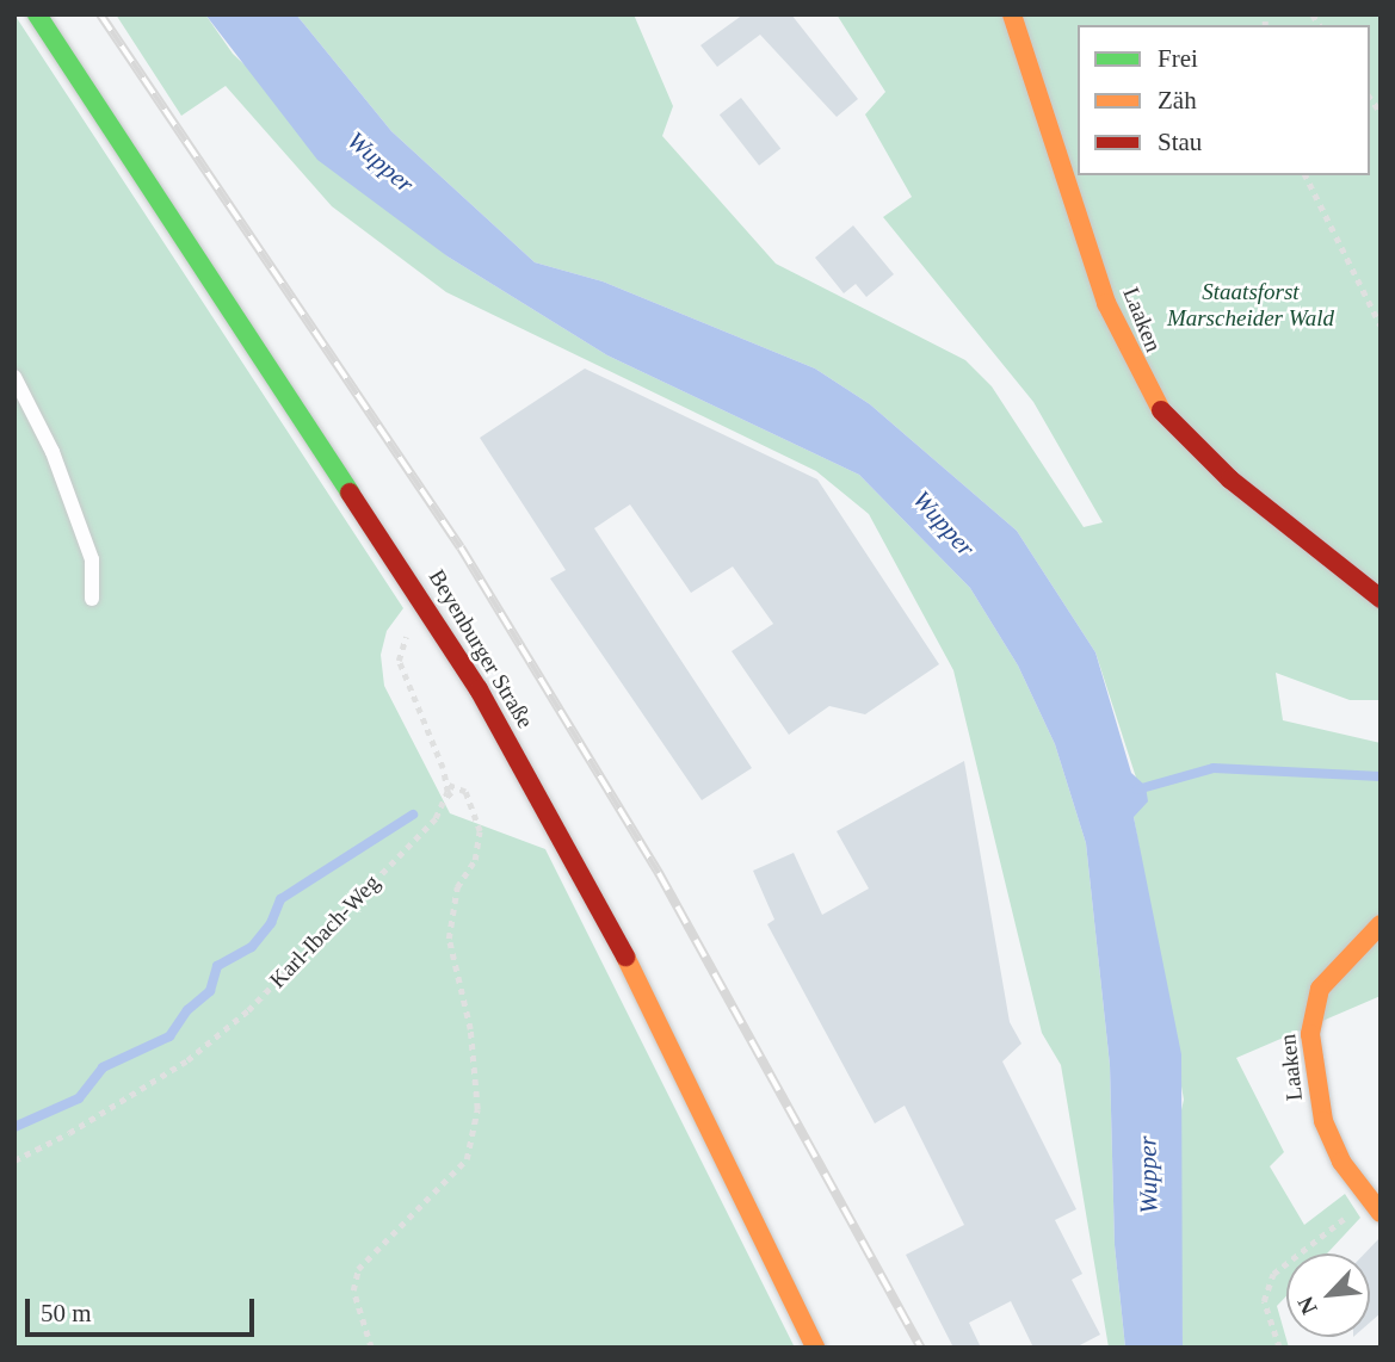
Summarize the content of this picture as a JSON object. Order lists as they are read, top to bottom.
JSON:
{
  "streets": {
    "main road": ["Laaken", "Beyenburger Straße"],
    "path": ["Karl-Ibach-Weg"]
  },
  "water": ["Wupper"],
  "parks": ["Staatsforst Marscheider Wald"],
  "legend": ["Frei", "Zäh", "Stau"],
  "scale_bar": "50 m",
  "north": "bottom left"
}
